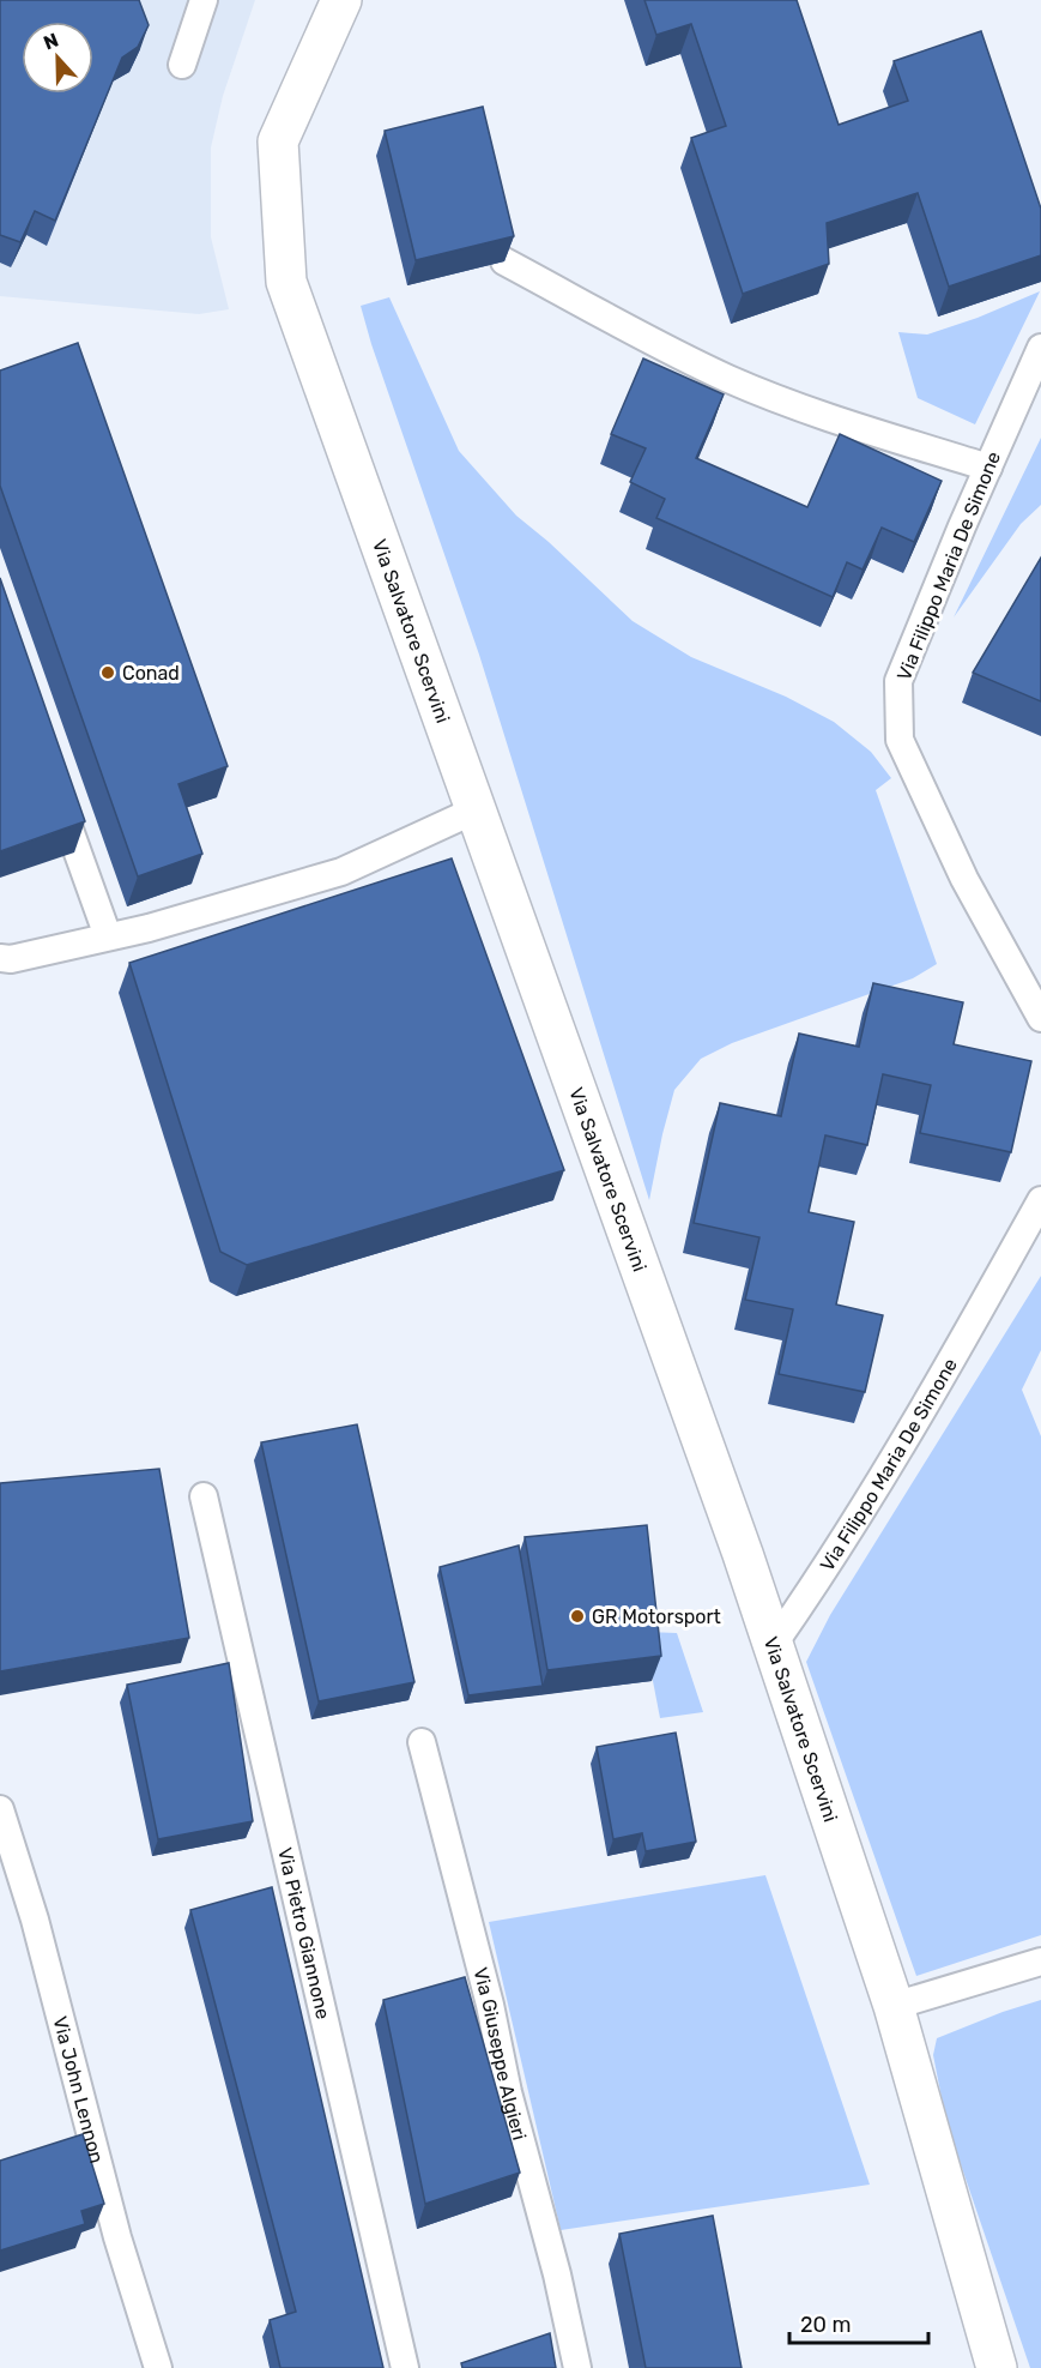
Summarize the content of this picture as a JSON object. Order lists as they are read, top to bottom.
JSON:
{
  "streets": {
    "main road": ["Via Salvatore Scervini"],
    "lane": [
      "Via Filippo Maria De Simone",
      "Via Pietro Giannone",
      "Via Giuseppe Algieri",
      "Via John Lennon"
    ]
  },
  "crossings": [
    ["Via Filippo Maria De Simone", "Via Salvatore Scervini"]
  ],
  "places": ["Conad", "GR Motorsport"],
  "scale_bar": "20 m",
  "north": "top"
}
